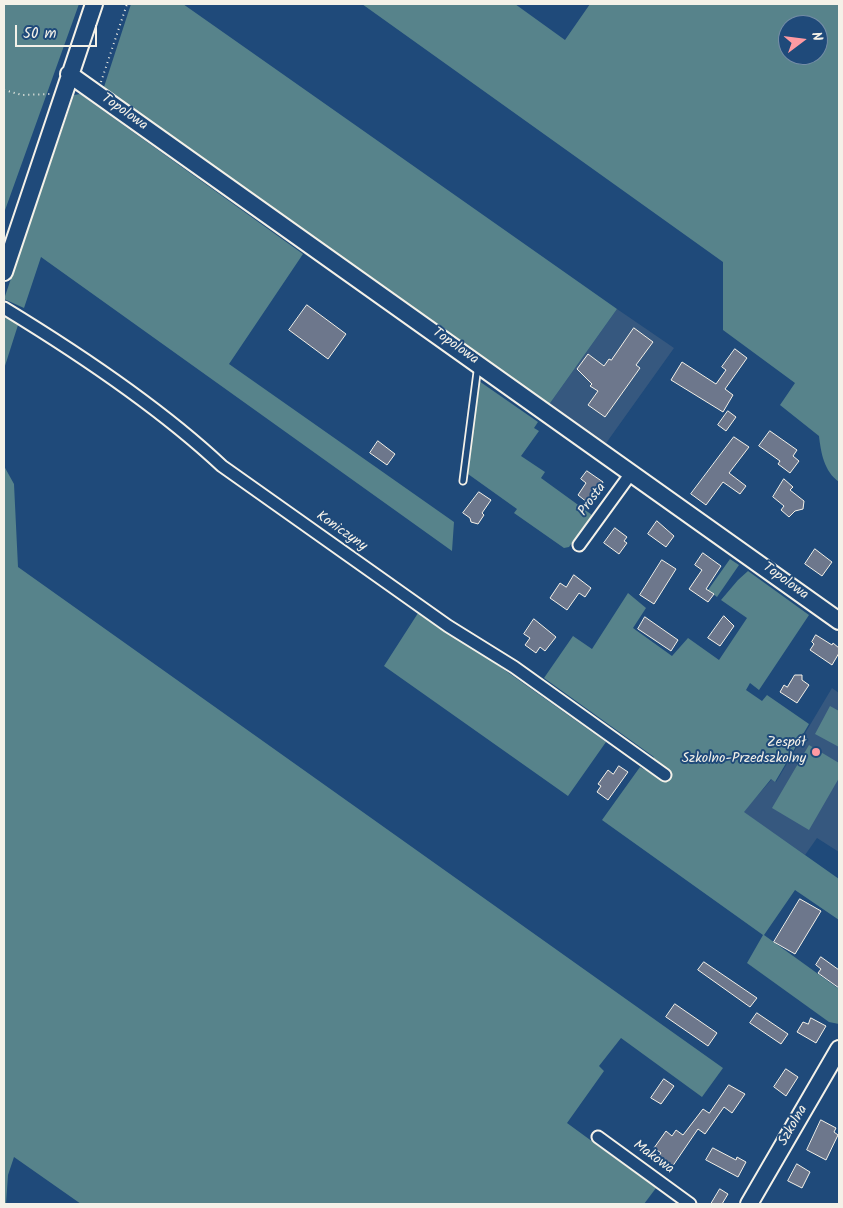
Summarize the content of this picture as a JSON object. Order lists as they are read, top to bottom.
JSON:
{
  "streets": {
    "street": [
      "Topolowa",
      "Prosta",
      "Koniczyny",
      "Szkolna",
      "Makowa"
    ]
  },
  "crossings": [
    ["Topolowa", "Prosta"]
  ],
  "places": ["Zespół Szkolno-Przedszkolny"],
  "scale_bar": "50 m",
  "north": "right"
}
